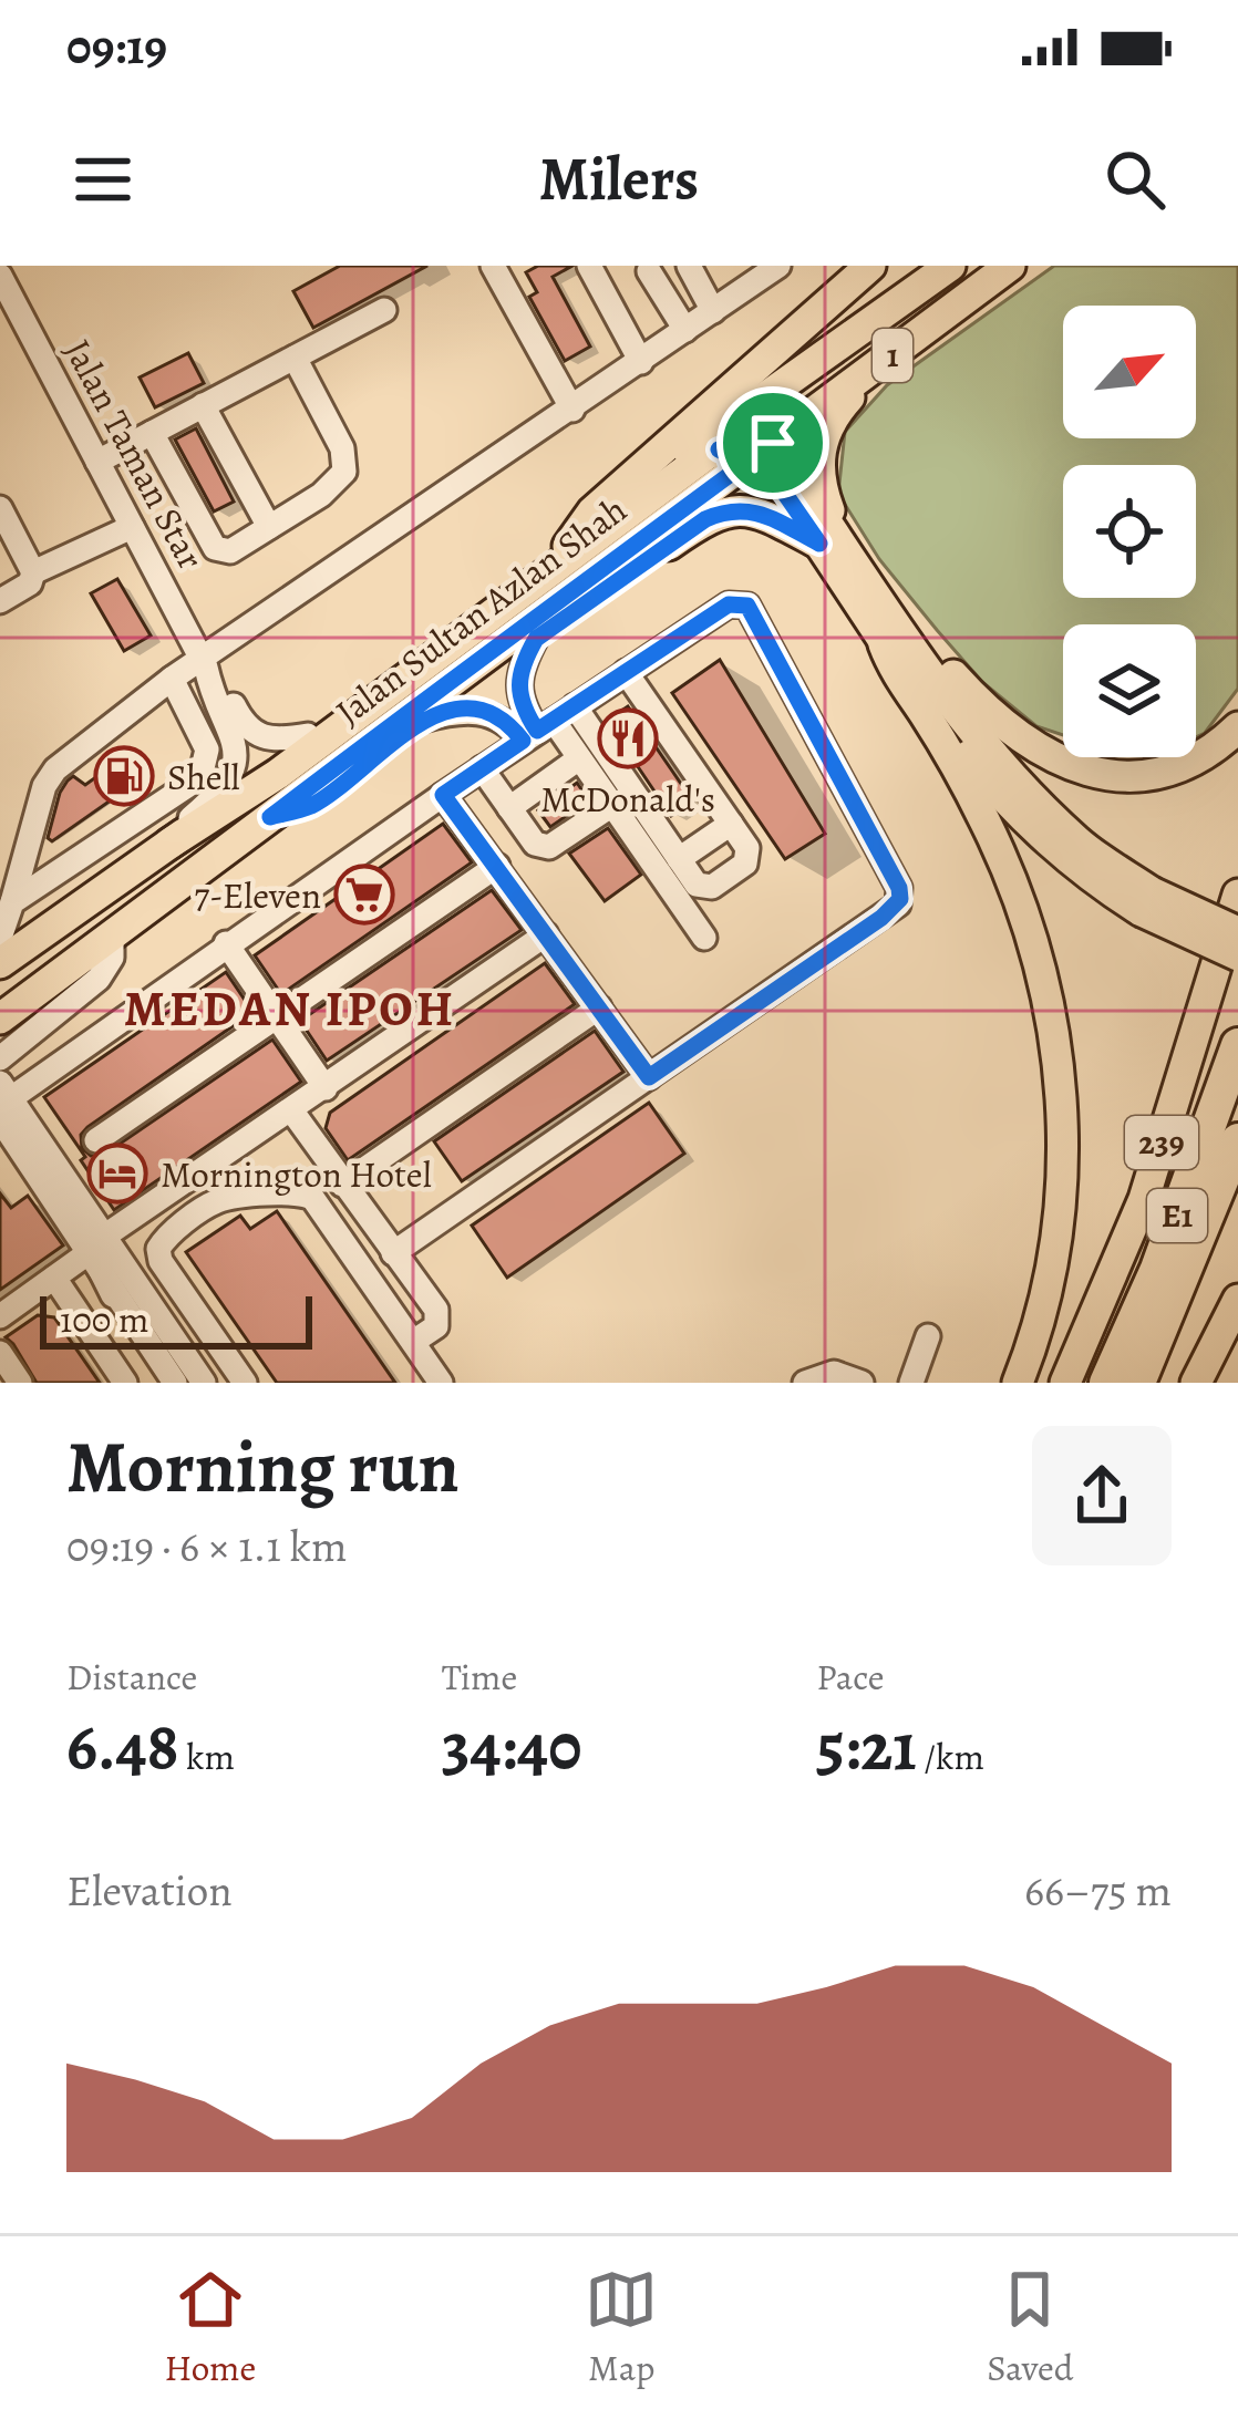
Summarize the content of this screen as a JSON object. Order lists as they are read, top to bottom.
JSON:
{
  "streets": {
    "highway": ["E1"],
    "main road": ["1", "Jalan Sultan Azlan Shah", "239"],
    "street": ["Jalan Taman Star"]
  },
  "crossings": [
    ["Jalan Taman Star", "Jalan Sultan Azlan Shah"]
  ],
  "districts": ["MEDAN IPOH"],
  "places": {
    "restaurant": ["McDonald's"],
    "fuel station": ["Shell"],
    "supermarket": ["7-Eleven"],
    "hotel": ["Mornington Hotel"]
  },
  "scale_bar": "100 m",
  "north": "top right",
  "page": {
    "status": "09:19",
    "header": "Milers",
    "scale": "100 m",
    "heading": ["Morning run", "09:19 · 6 × 1.1 km"],
    "stats": [
      ["Distance", "6.48 km"],
      ["Time", "34:40"],
      ["Pace", "5:21 /km"]
    ],
    "chart": ["Elevation", "66–75 m"],
    "tabs": ["Home", "Map", "Saved"]
  }
}
